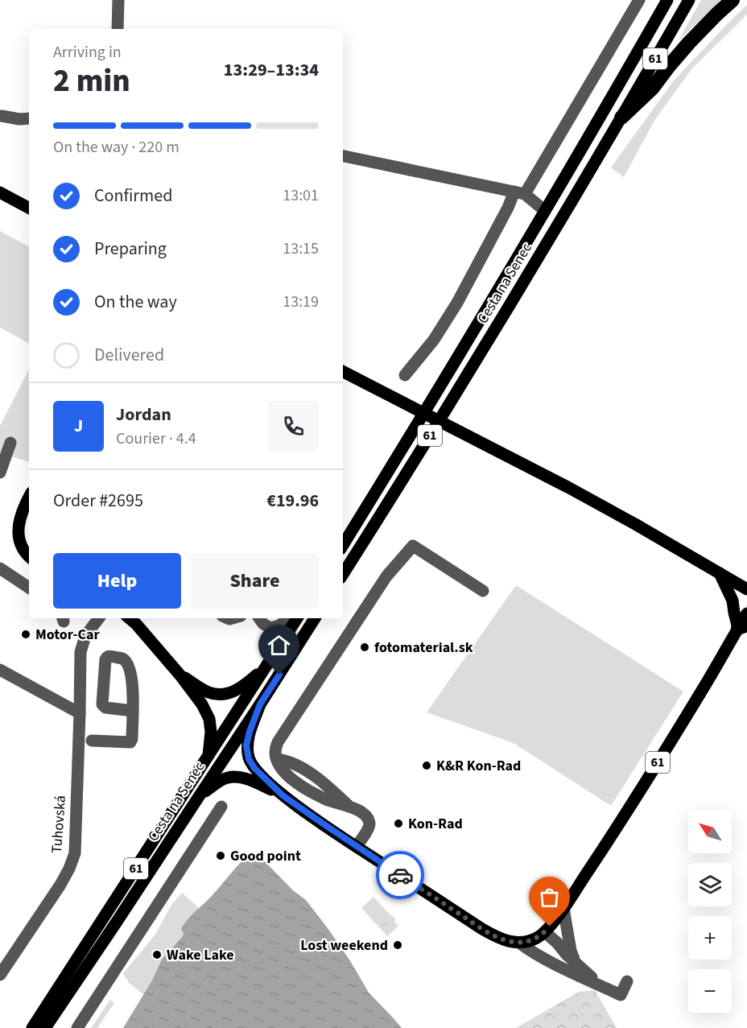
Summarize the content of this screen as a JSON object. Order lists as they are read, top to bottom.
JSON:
{
  "streets": {
    "main road": ["61", "Cesta na Senec"],
    "street": ["Tuhovská"]
  },
  "crossings": [
    ["61", "Cesta na Senec"]
  ],
  "places": [
    "Motor-Car",
    "fotomaterial.sk",
    "K&R Kon-Rad",
    "Kon-Rad",
    "Good point",
    "Lost weekend",
    "Wake Lake"
  ],
  "north": "top left",
  "page": {
    "heading": ["2 min", "Arriving in", "13:29–13:34"],
    "panel": [
      "Jordan",
      "Courier · 4.4",
      "Order #2695",
      "€19.96"
    ],
    "bar": "On the way · 220 m",
    "list": [
      ["Confirmed", "13:01"],
      ["Preparing", "13:15"],
      ["On the way", "13:19"],
      "Delivered"
    ],
    "round": "J",
    "buttons": ["Help", "Share"],
    "map_buttons": ["+", "−"]
  }
}
